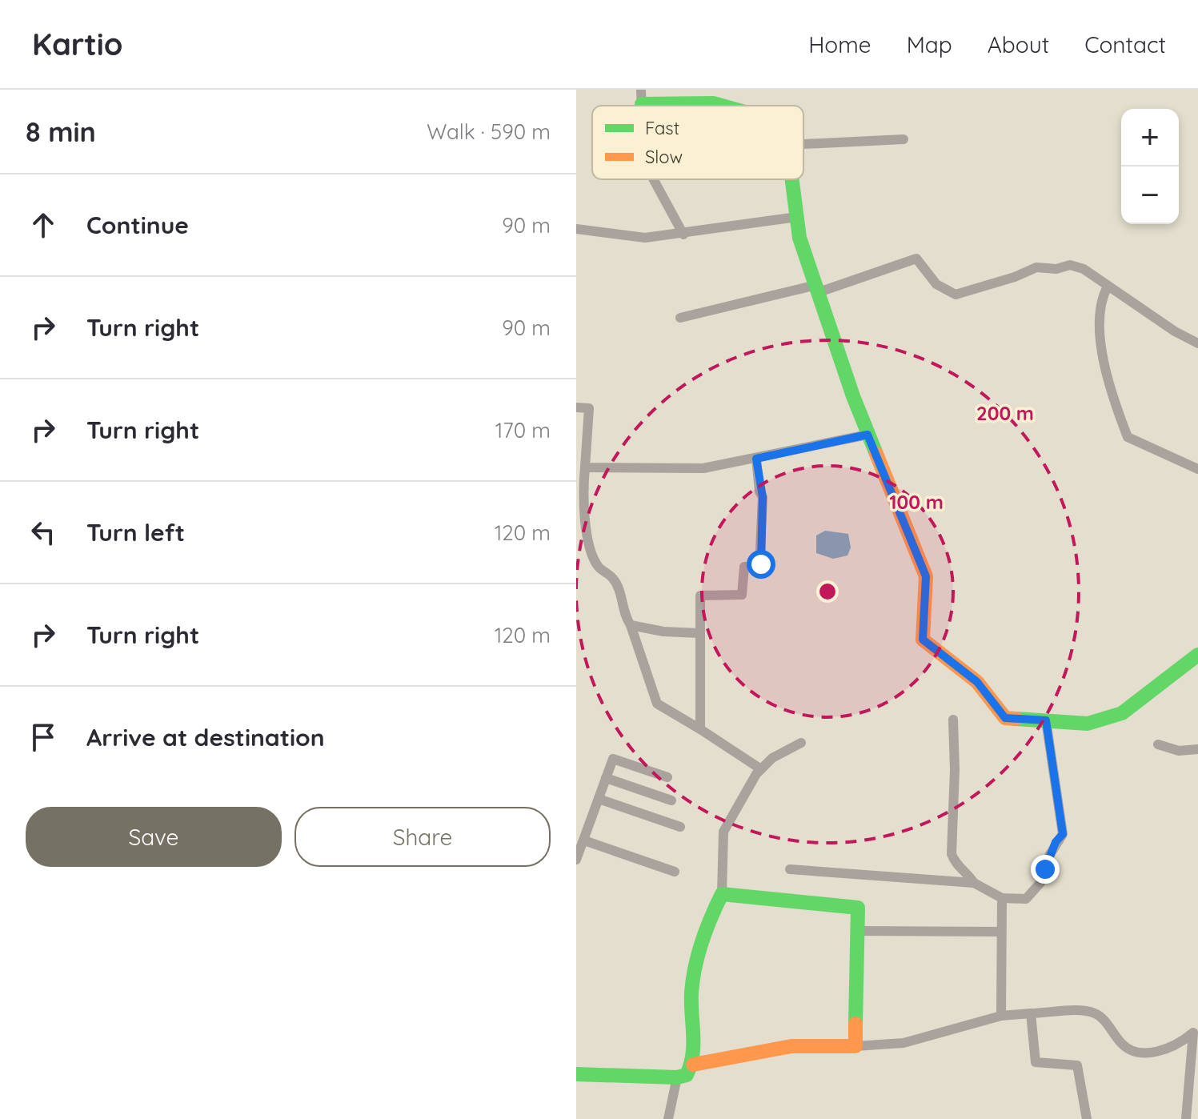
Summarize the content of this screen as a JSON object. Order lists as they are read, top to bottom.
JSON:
{
  "legend": ["Fast", "Slow"],
  "page": {
    "header": "Kartio",
    "nav": [
      "Home",
      "Map",
      "About",
      "Contact"
    ],
    "heading": ["8 min", "Walk · 590 m"],
    "map_buttons": ["+", "−"],
    "list": [
      ["Continue", "90 m"],
      ["Turn right", "90 m"],
      ["Turn right", "170 m"],
      ["Turn left", "120 m"],
      ["Turn right", "120 m"],
      "Arrive at destination"
    ],
    "buttons": ["Save", "Share"]
  },
  "rings": ["200 m", "100 m"]
}
